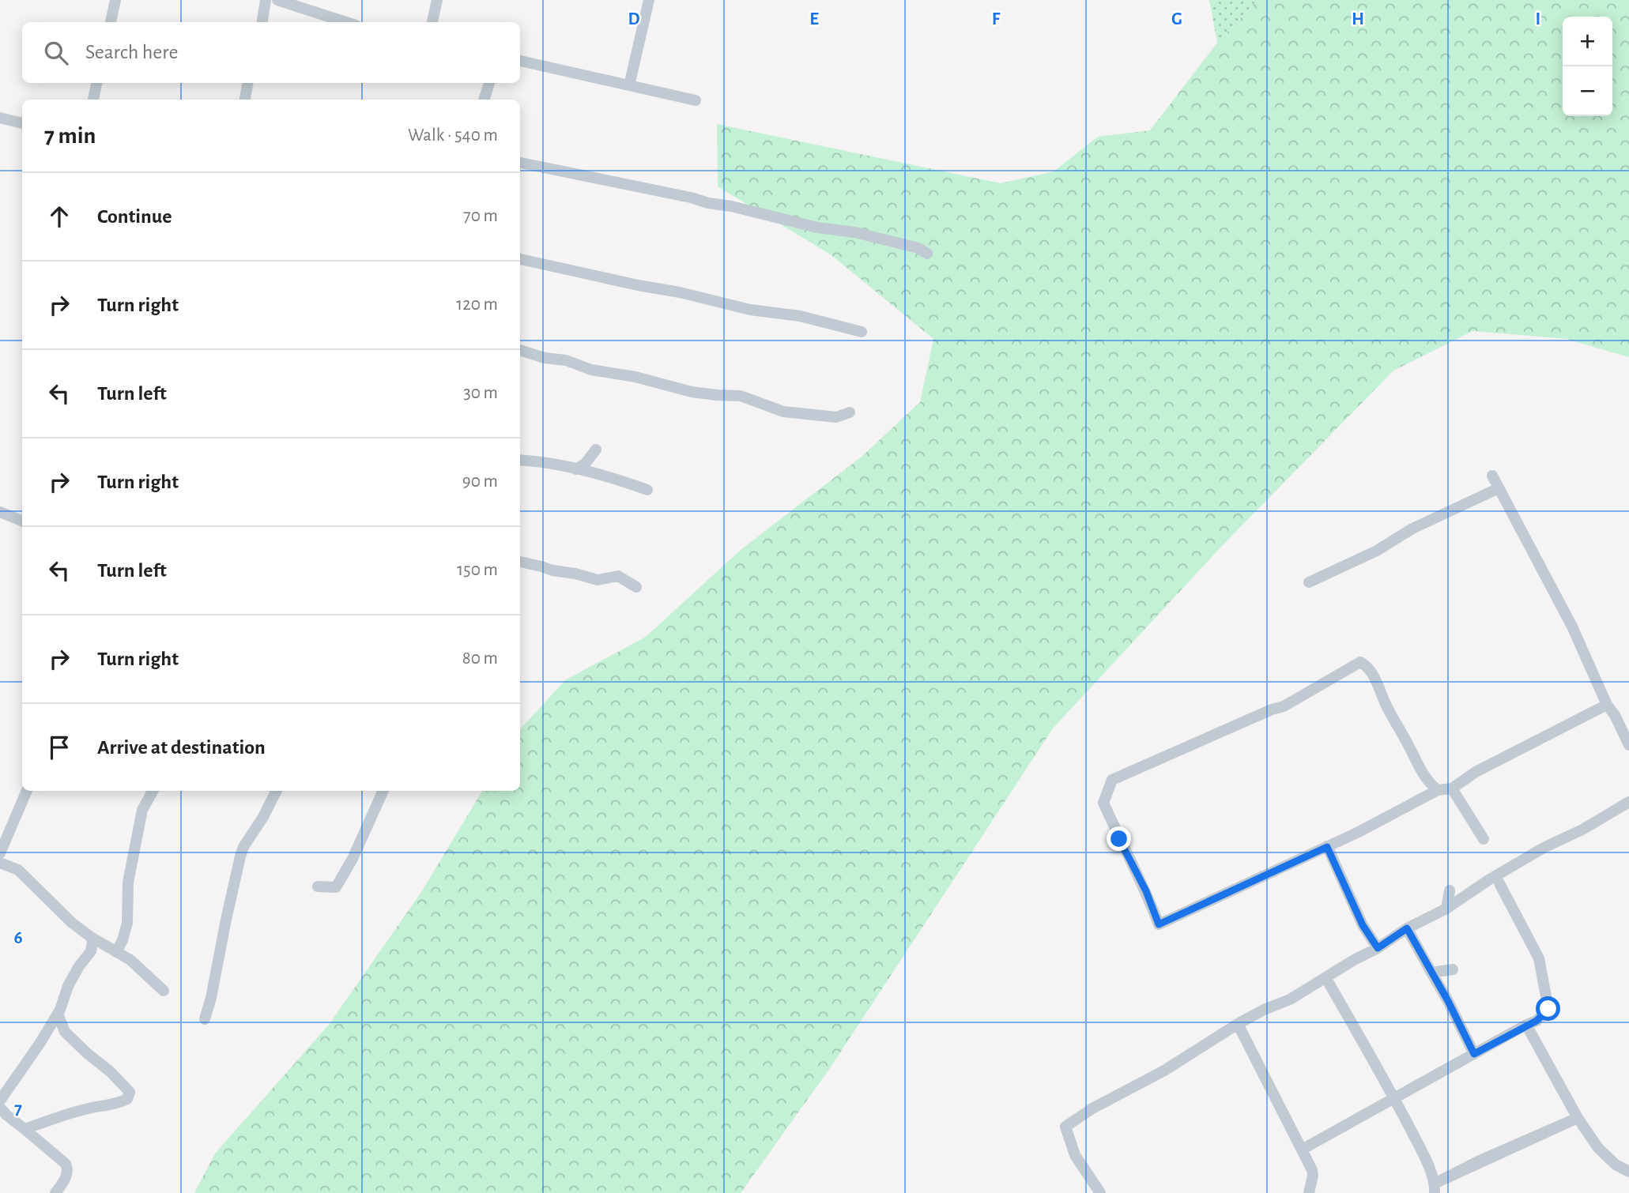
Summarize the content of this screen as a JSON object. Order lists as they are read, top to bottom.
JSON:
{
  "page": {
    "map_buttons": ["+", "−"],
    "search": "Search here",
    "heading": ["7 min", "Walk · 540 m"],
    "list": [
      ["Continue", "70 m"],
      ["Turn right", "120 m"],
      ["Turn left", "30 m"],
      ["Turn right", "90 m"],
      ["Turn left", "150 m"],
      ["Turn right", "80 m"],
      "Arrive at destination"
    ]
  },
  "grid": {
    "columns": [
      "D",
      "E",
      "F",
      "G",
      "H",
      "I"
    ],
    "rows": ["6", "7"]
  }
}
